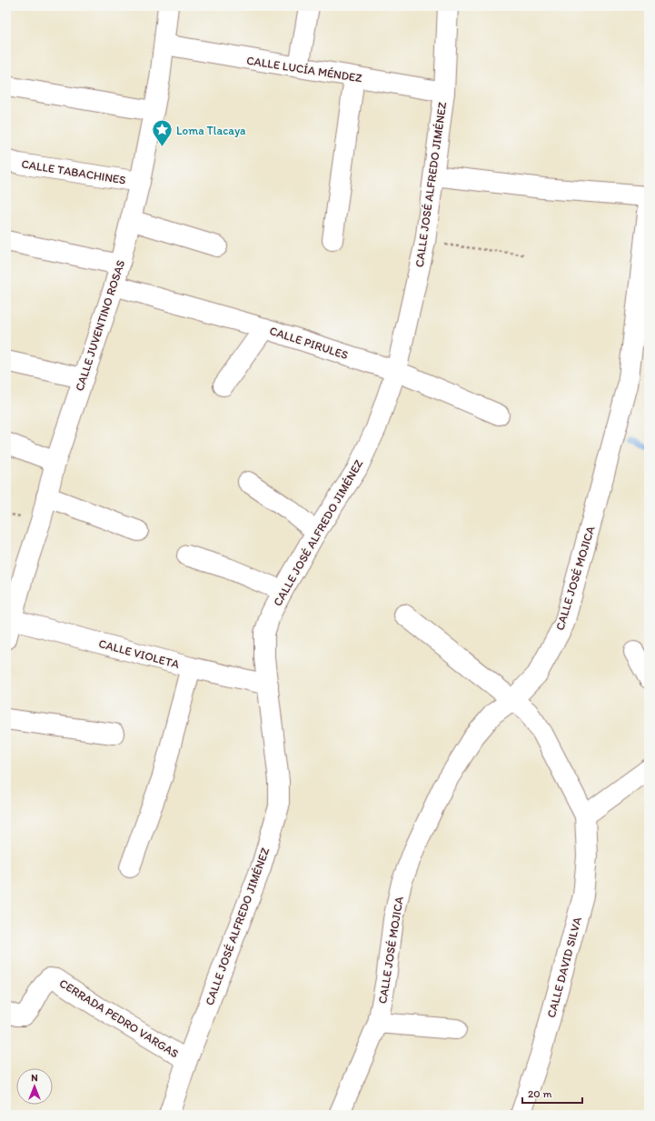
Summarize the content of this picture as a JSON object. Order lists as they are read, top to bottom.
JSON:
{
  "streets": {
    "street": [
      "CALLE LUCÍA MÉNDEZ",
      "CALLE TABACHINES",
      "CALLE JOSÉ ALFREDO JIMÉNEZ",
      "CALLE JUVENTINO ROSAS",
      "CALLE PIRULES",
      "CALLE JOSÉ MOJICA",
      "CALLE VIOLETA",
      "CALLE DAVID SILVA",
      "CERRADA PEDRO VARGAS"
    ]
  },
  "crossings": [
    ["CALLE LUCÍA MÉNDEZ", "CALLE JOSÉ ALFREDO JIMÉNEZ"],
    ["CALLE LUCÍA MÉNDEZ", "CALLE JUVENTINO ROSAS"],
    ["CALLE TABACHINES", "CALLE JUVENTINO ROSAS"],
    ["CALLE JOSÉ ALFREDO JIMÉNEZ", "CALLE PIRULES"],
    ["CALLE JOSÉ ALFREDO JIMÉNEZ", "CALLE VIOLETA"],
    ["CALLE JOSÉ ALFREDO JIMÉNEZ", "CERRADA PEDRO VARGAS"],
    ["CALLE JUVENTINO ROSAS", "CALLE PIRULES"],
    ["CALLE JUVENTINO ROSAS", "CALLE VIOLETA"]
  ],
  "places": {
    "place": ["Loma Tlacaya"]
  },
  "scale_bar": "20 m",
  "north": "top"
}
